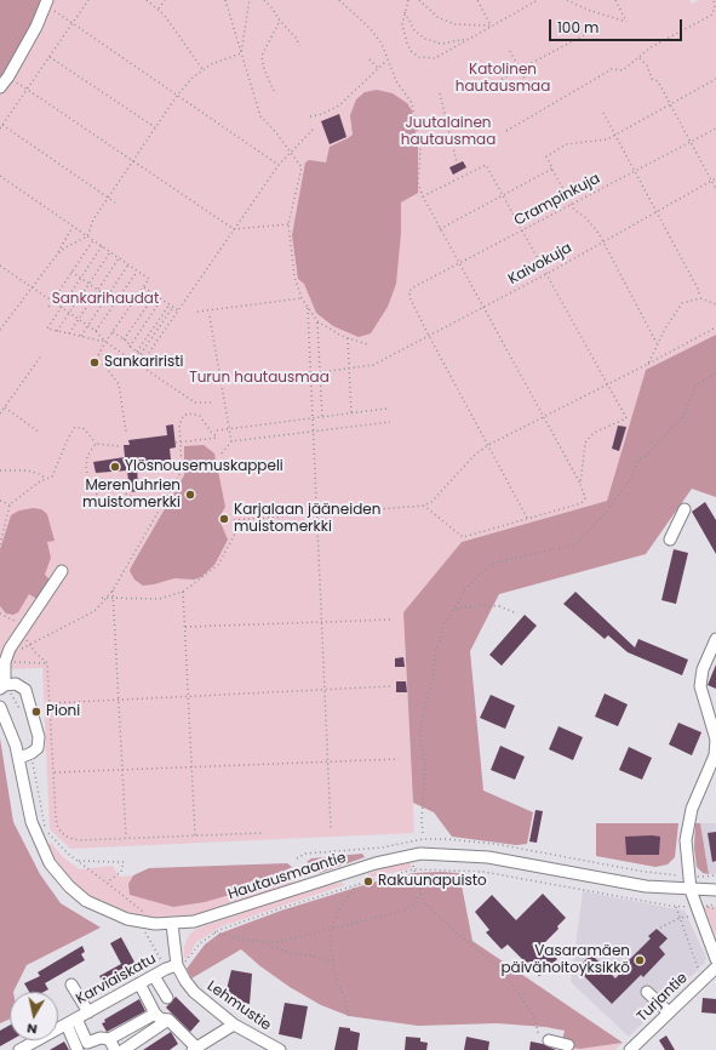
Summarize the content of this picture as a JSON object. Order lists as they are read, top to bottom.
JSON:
{
  "streets": {
    "street": [
      "Hautausmaantie",
      "Karviaiskatu",
      "Turjantie",
      "Lehmustie"
    ],
    "path": ["Crampinkuja", "Kaivokuja"]
  },
  "crossings": [
    ["Crampinkuja", "Kaivokuja"],
    ["Hautausmaantie", "Lehmustie"],
    ["Karviaiskatu", "Lehmustie"]
  ],
  "parks": [
    "Katolinen hautausmaa",
    "Juutalainen hautausmaa",
    "Sankarihaudat",
    "Turun hautausmaa"
  ],
  "places": [
    "Sankariristi",
    "Ylösnousemuskappeli",
    "Meren uhrien muistomerkki",
    "Karjalaan jääneiden muistomerkki",
    "Pioni",
    "Rakuunapuisto",
    "Vasaramäen päivähoitoyksikkö"
  ],
  "scale_bar": "100 m",
  "north": "bottom"
}
